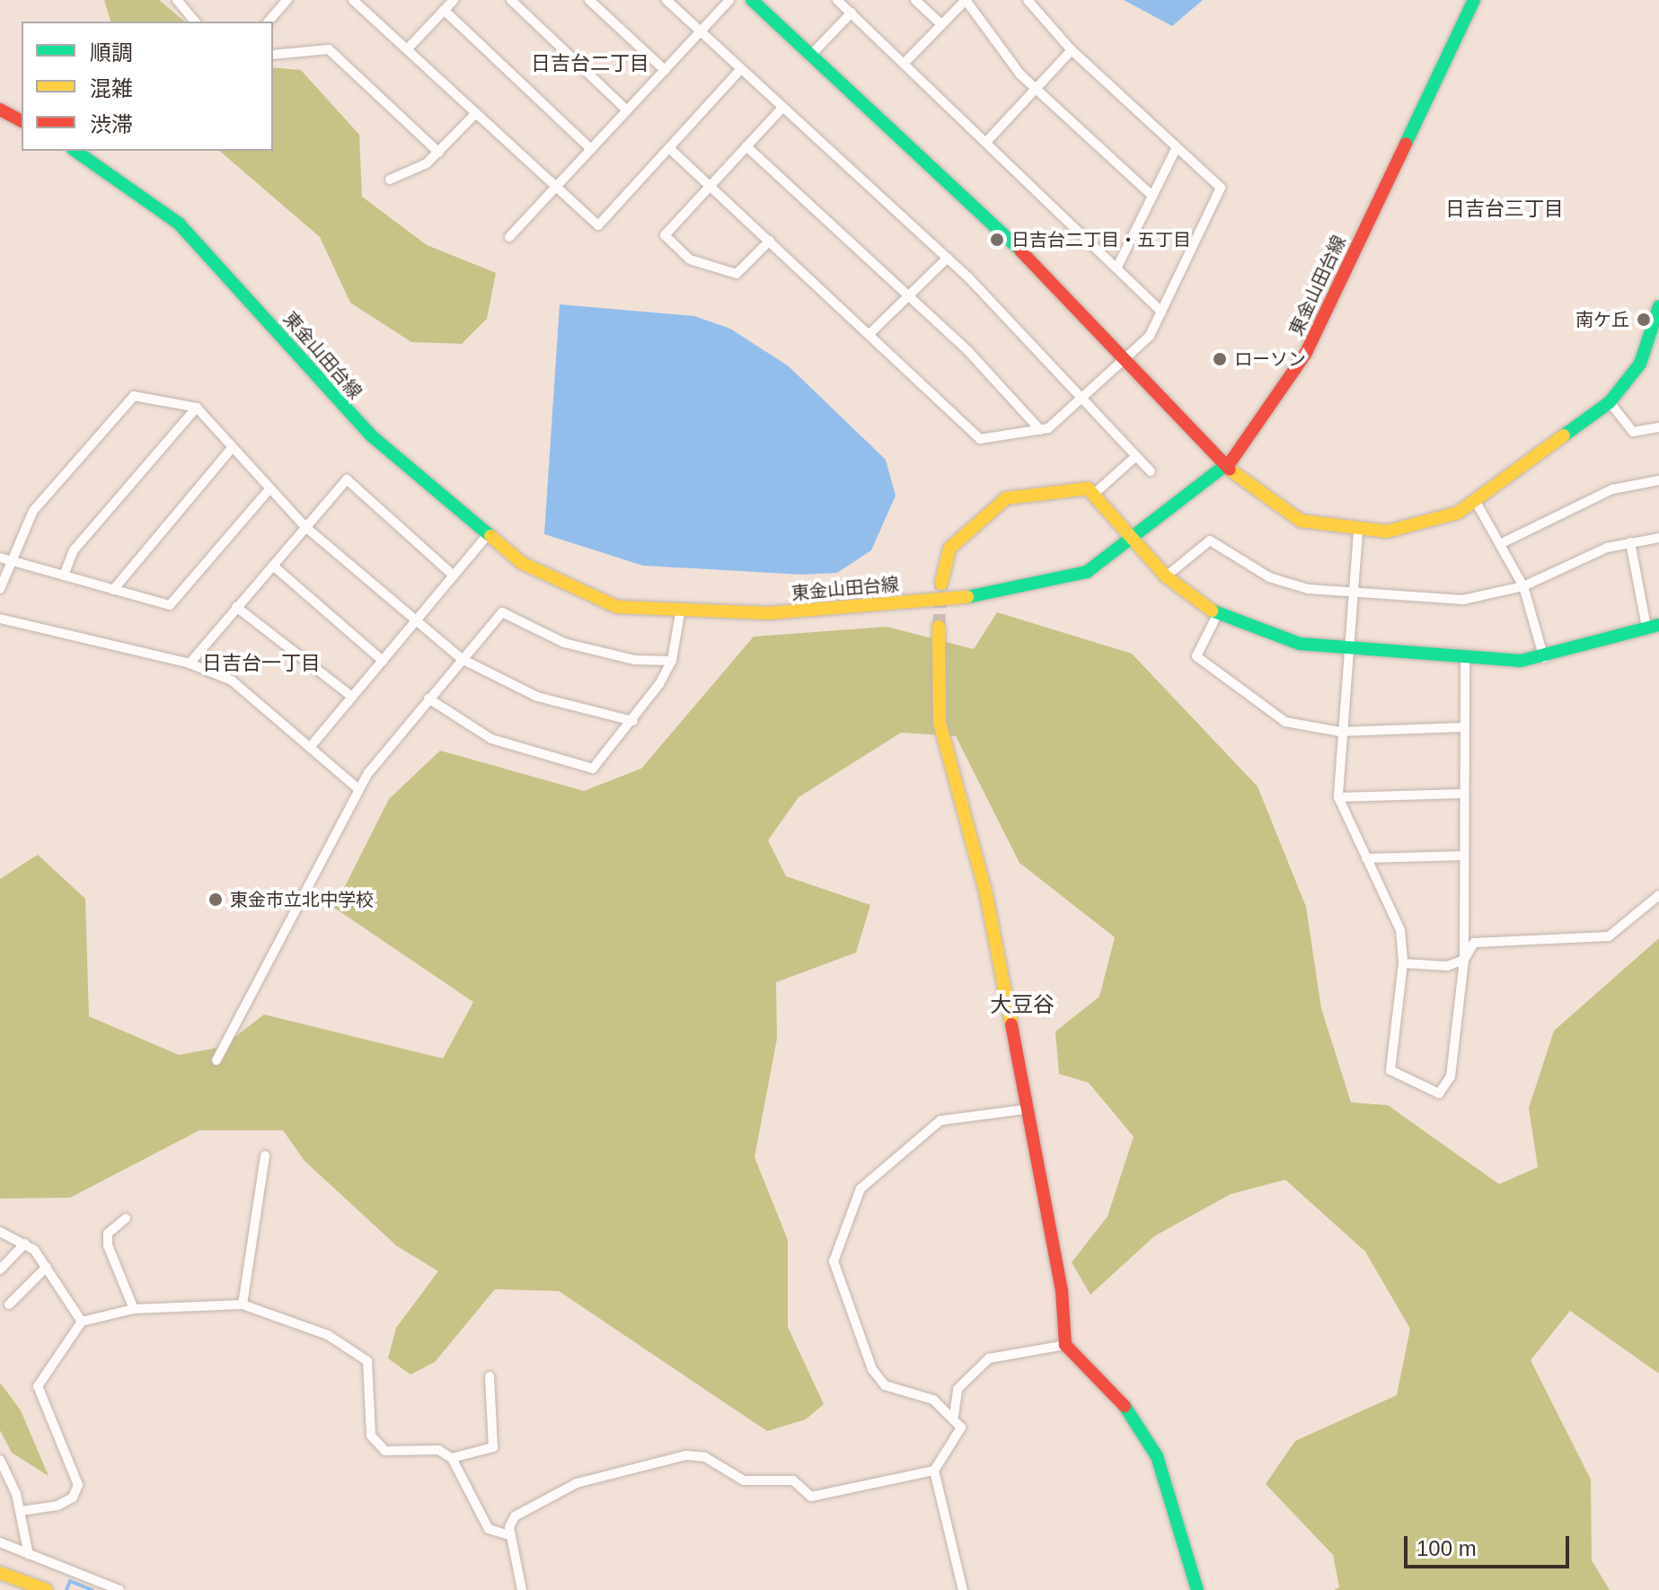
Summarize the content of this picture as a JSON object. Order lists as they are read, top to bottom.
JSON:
{
  "streets": {
    "main road": ["東金山田台線"]
  },
  "districts": [
    "日吉台二丁目",
    "日吉台三丁目",
    "日吉台一丁目",
    "大豆谷"
  ],
  "places": [
    "日吉台二丁目・五丁目",
    "南ケ丘",
    "ローソン",
    "東金市立北中学校"
  ],
  "legend": ["順調", "混雑", "渋滞"],
  "scale_bar": "100 m"
}
